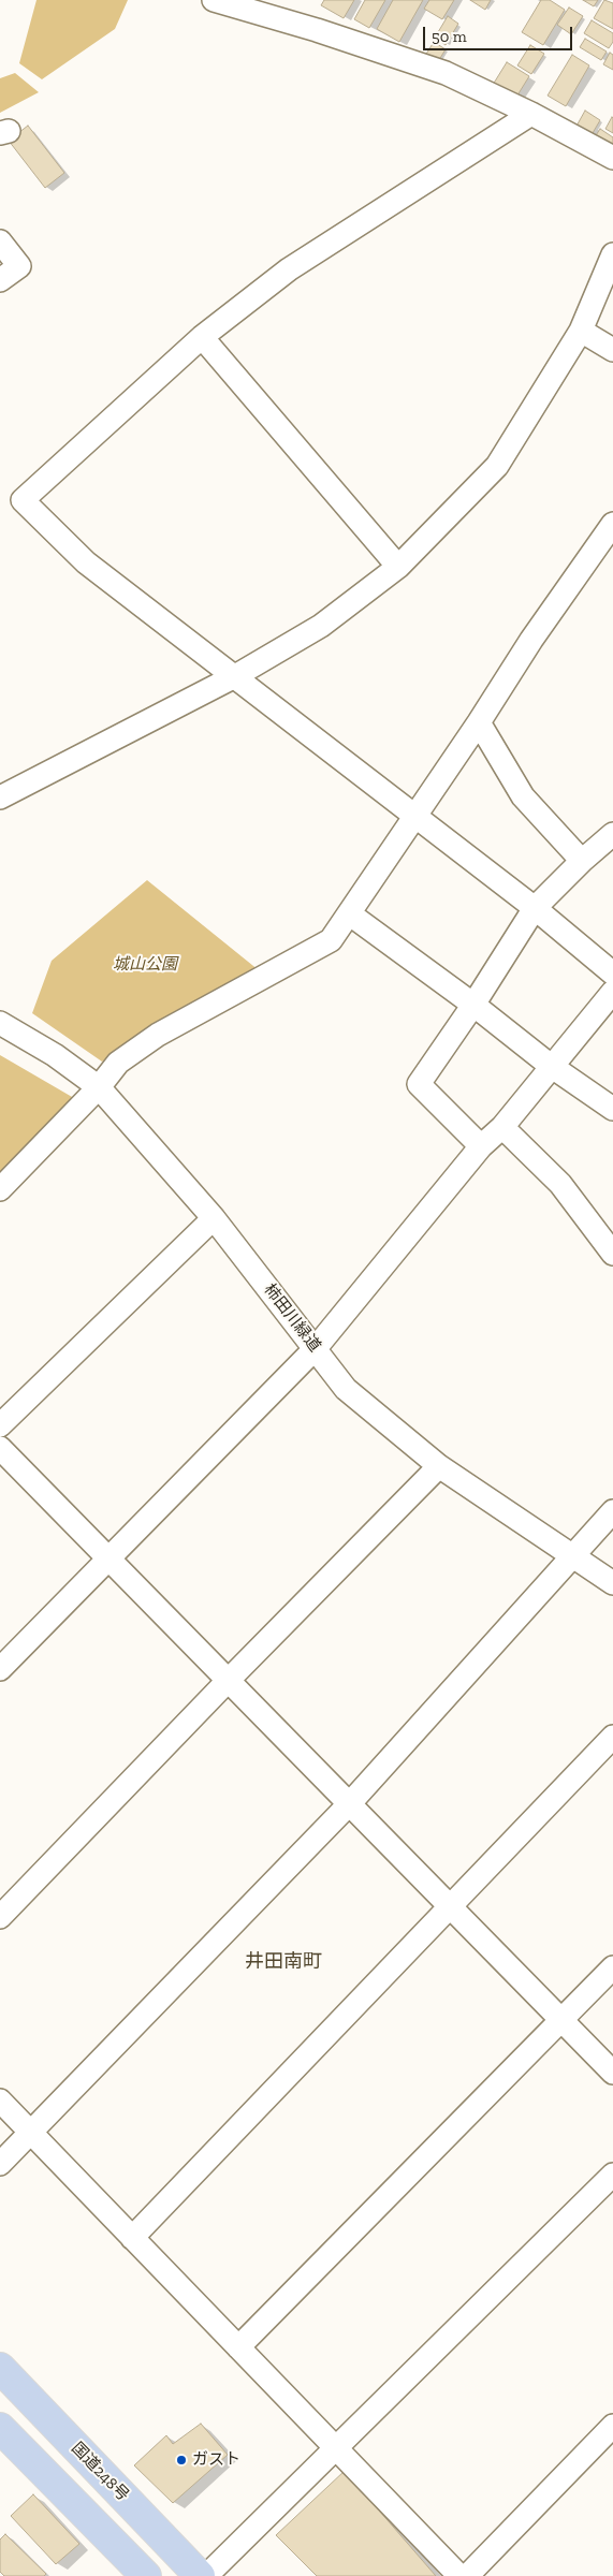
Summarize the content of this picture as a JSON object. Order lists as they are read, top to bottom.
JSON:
{
  "streets": {
    "highway": ["国道248号"],
    "street": ["柿田川緑道"]
  },
  "districts": ["井田南町"],
  "parks": ["城山公園"],
  "places": ["ガスト"],
  "scale_bar": "50 m"
}
